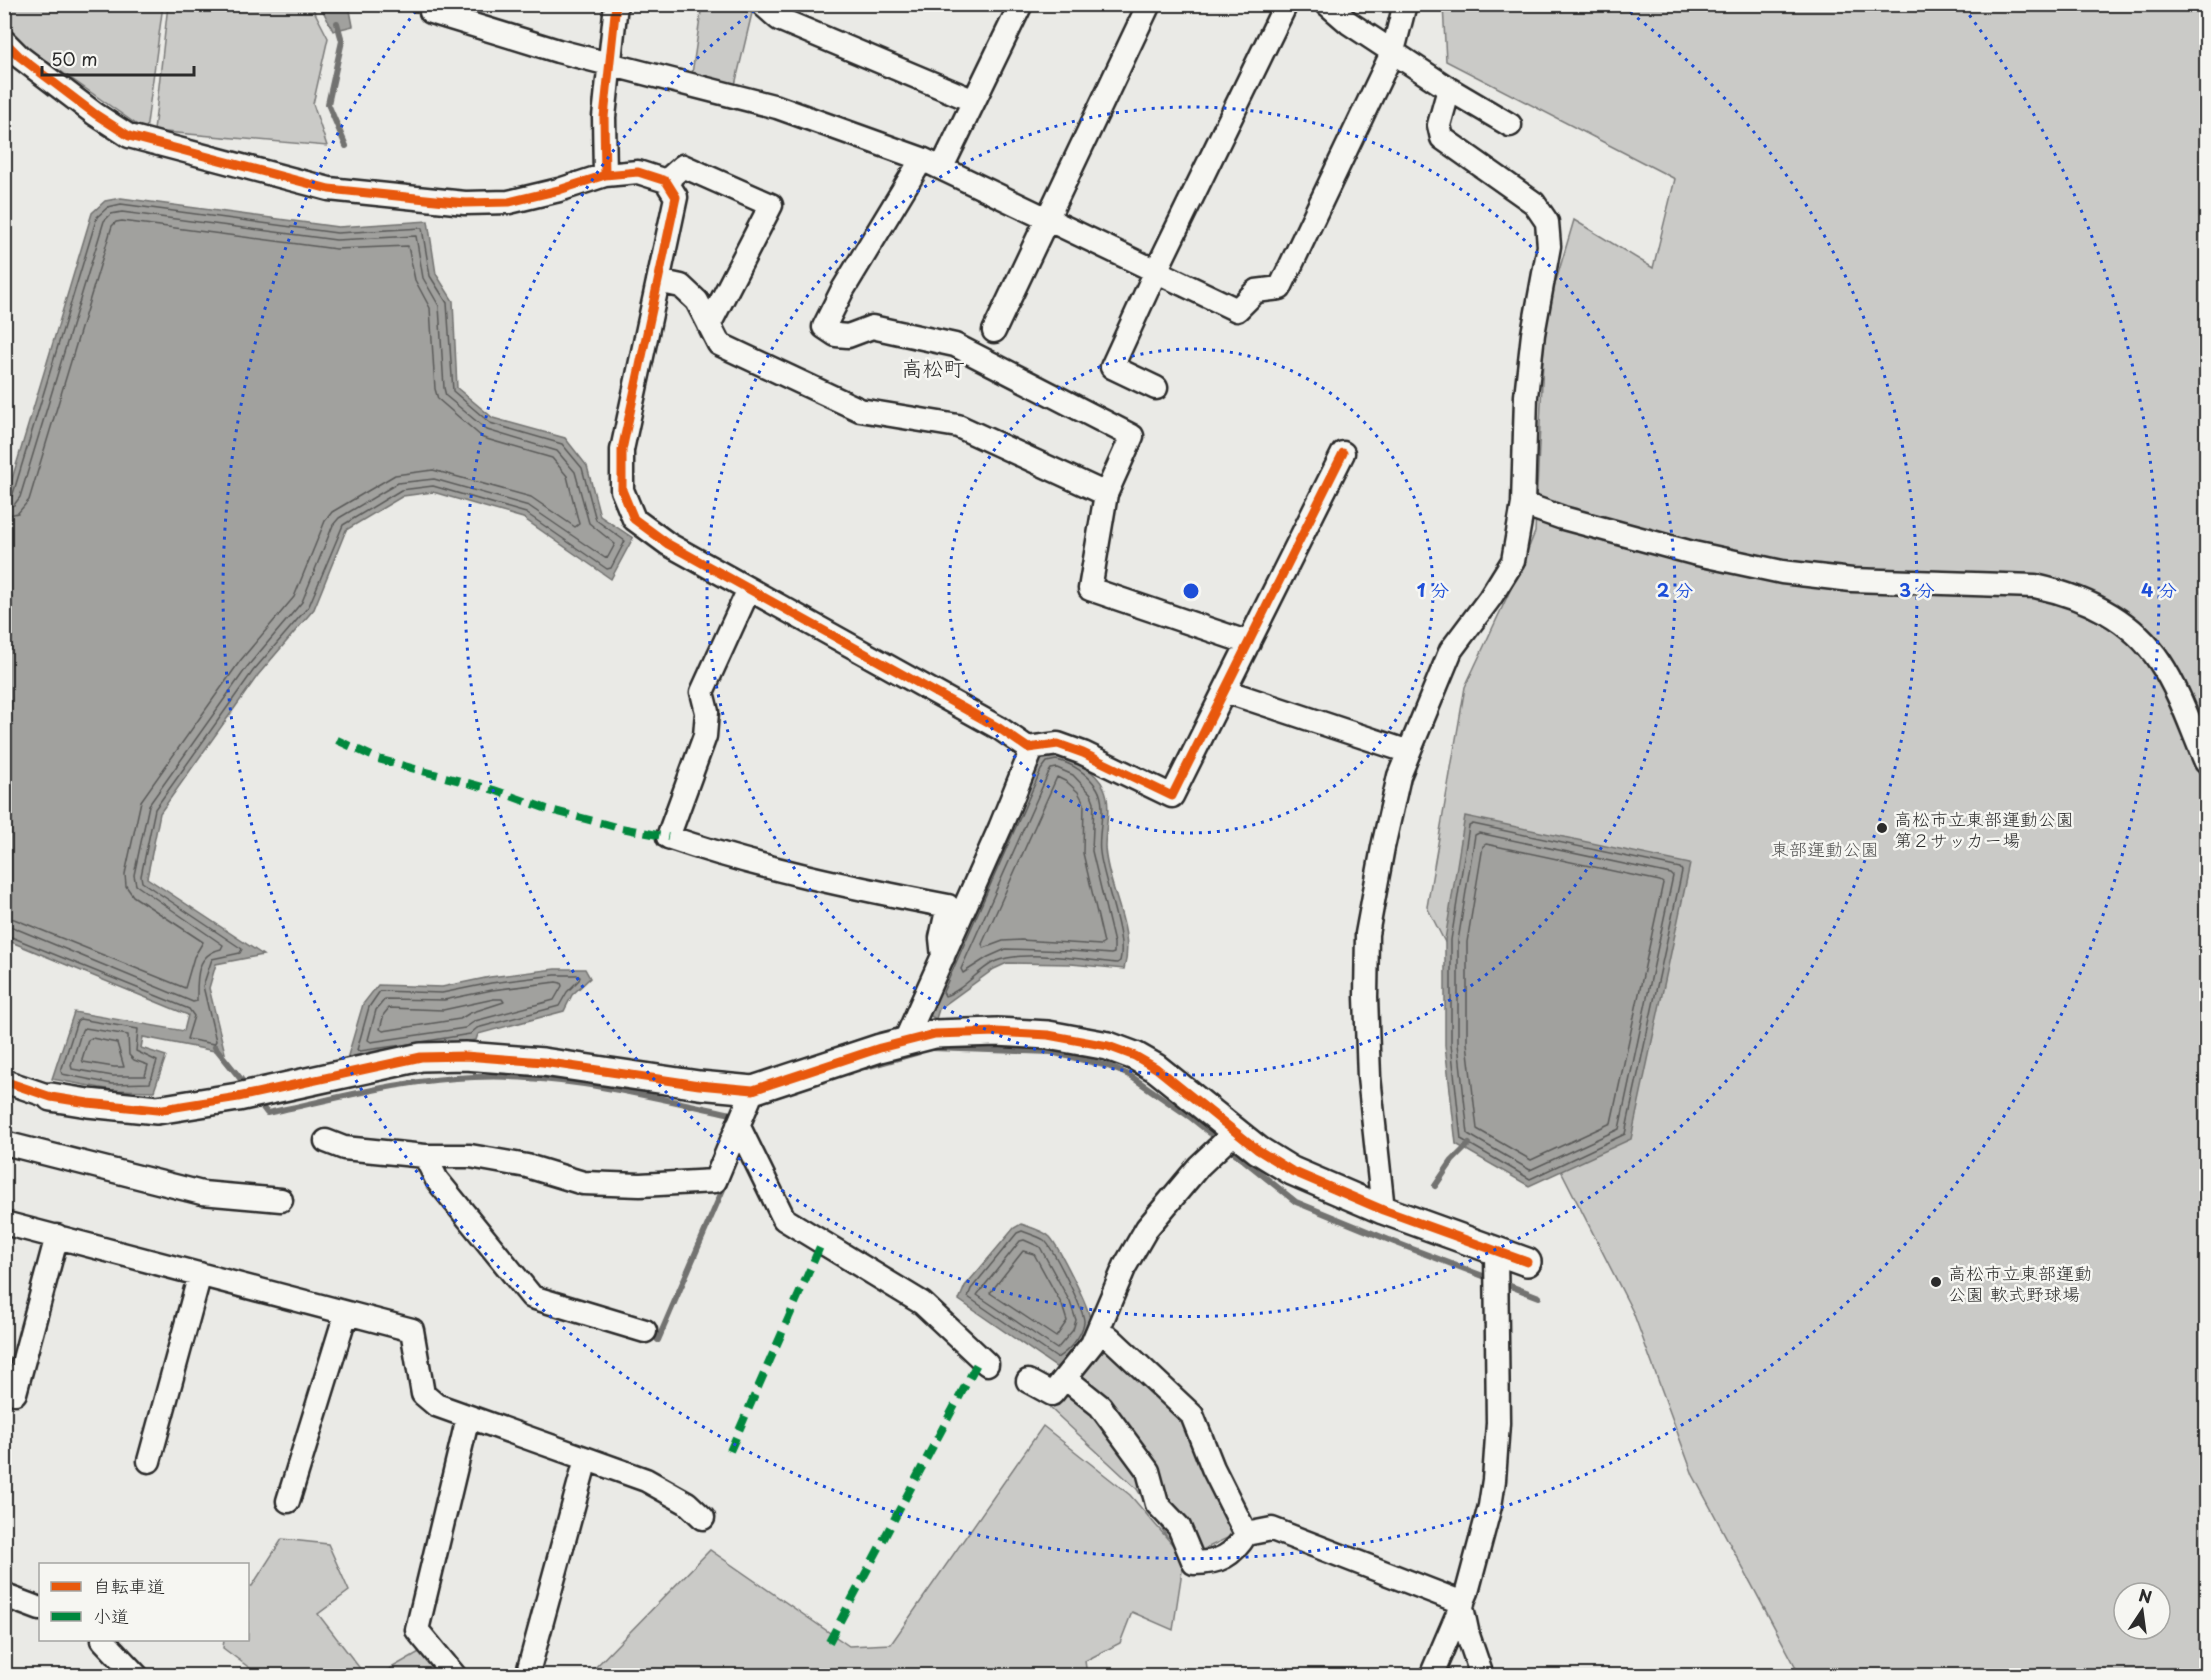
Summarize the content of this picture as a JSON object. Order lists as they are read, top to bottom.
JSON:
{
  "districts": ["高松町"],
  "parks": ["東部運動公園"],
  "places": ["高松市立東部運動公園 第２サッカー場", "高松市立東部運動 公園 軟式野球場"],
  "legend": ["自転車道", "小道"],
  "scale_bar": "50 m",
  "north": "top",
  "rings": [
    "1 分",
    "2 分",
    "3 分",
    "4 分"
  ]
}
